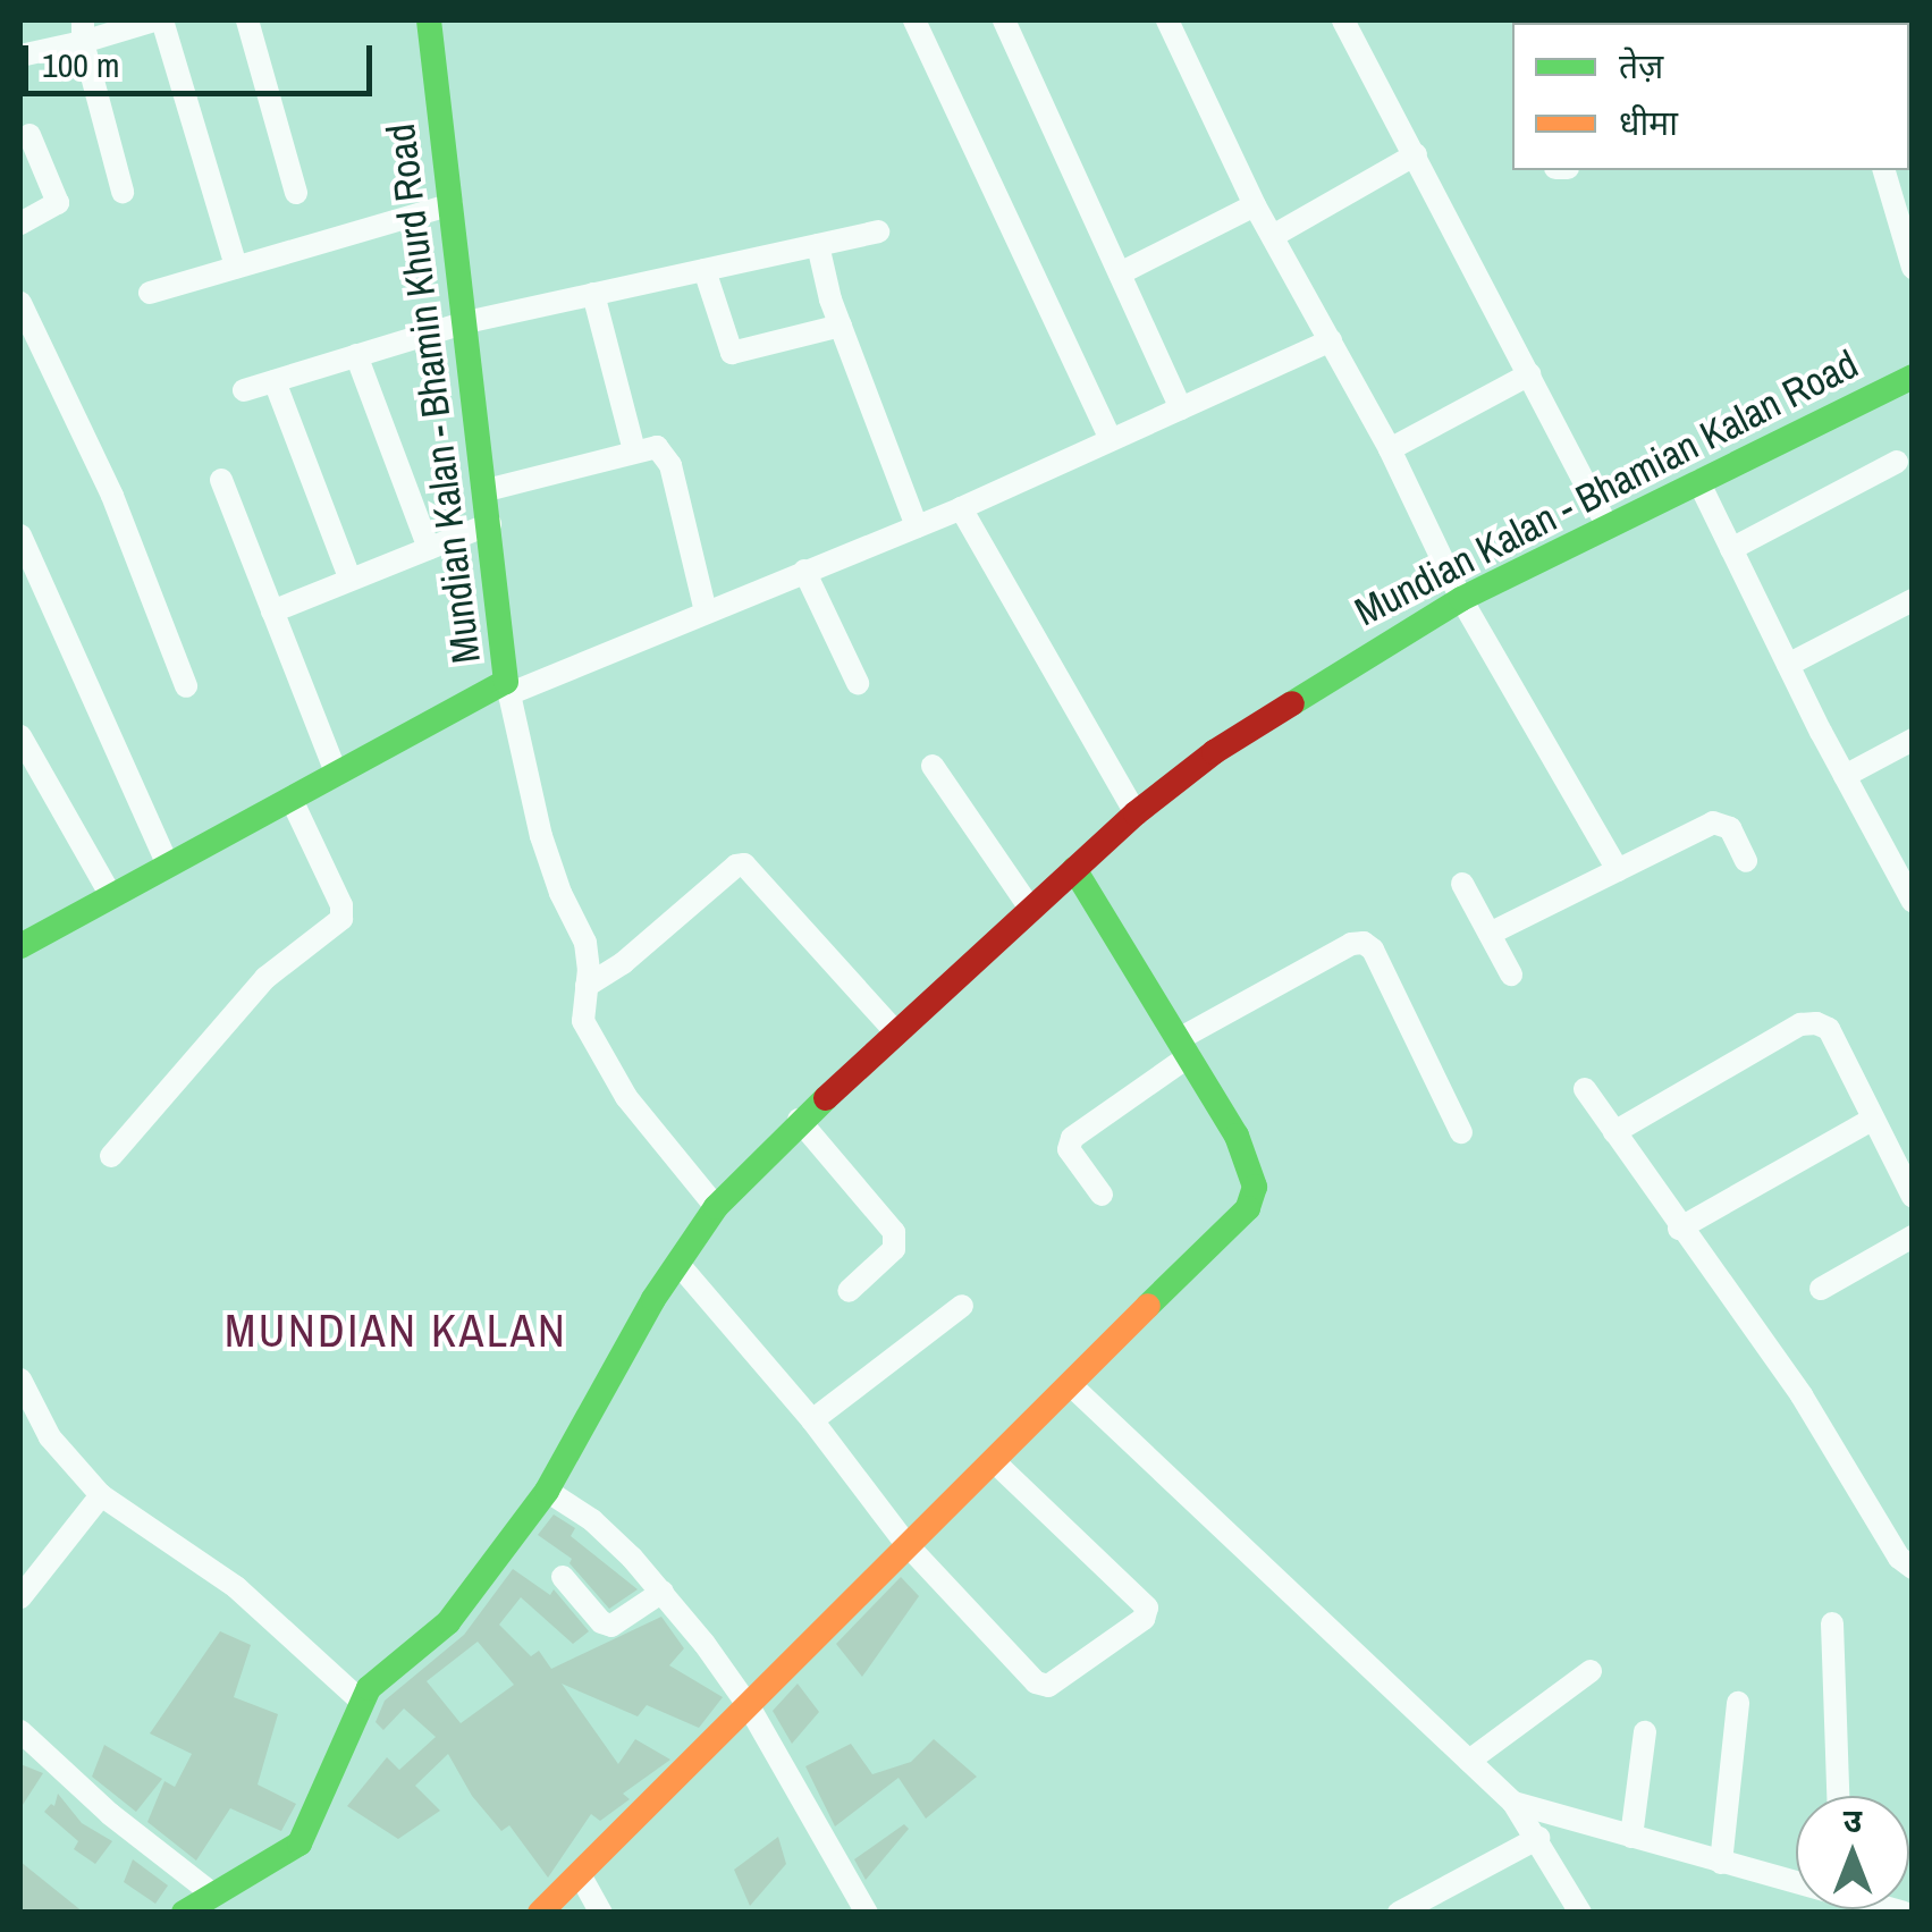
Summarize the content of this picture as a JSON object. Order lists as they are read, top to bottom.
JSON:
{
  "streets": {
    "street": ["Mundian Kalan - Bhamin Khurd Road", "Mundian Kalan - Bhamian Kalan Road"]
  },
  "districts": ["MUNDIAN KALAN"],
  "legend": ["तेज़", "धीमा"],
  "scale_bar": "100 m",
  "north": "top"
}
